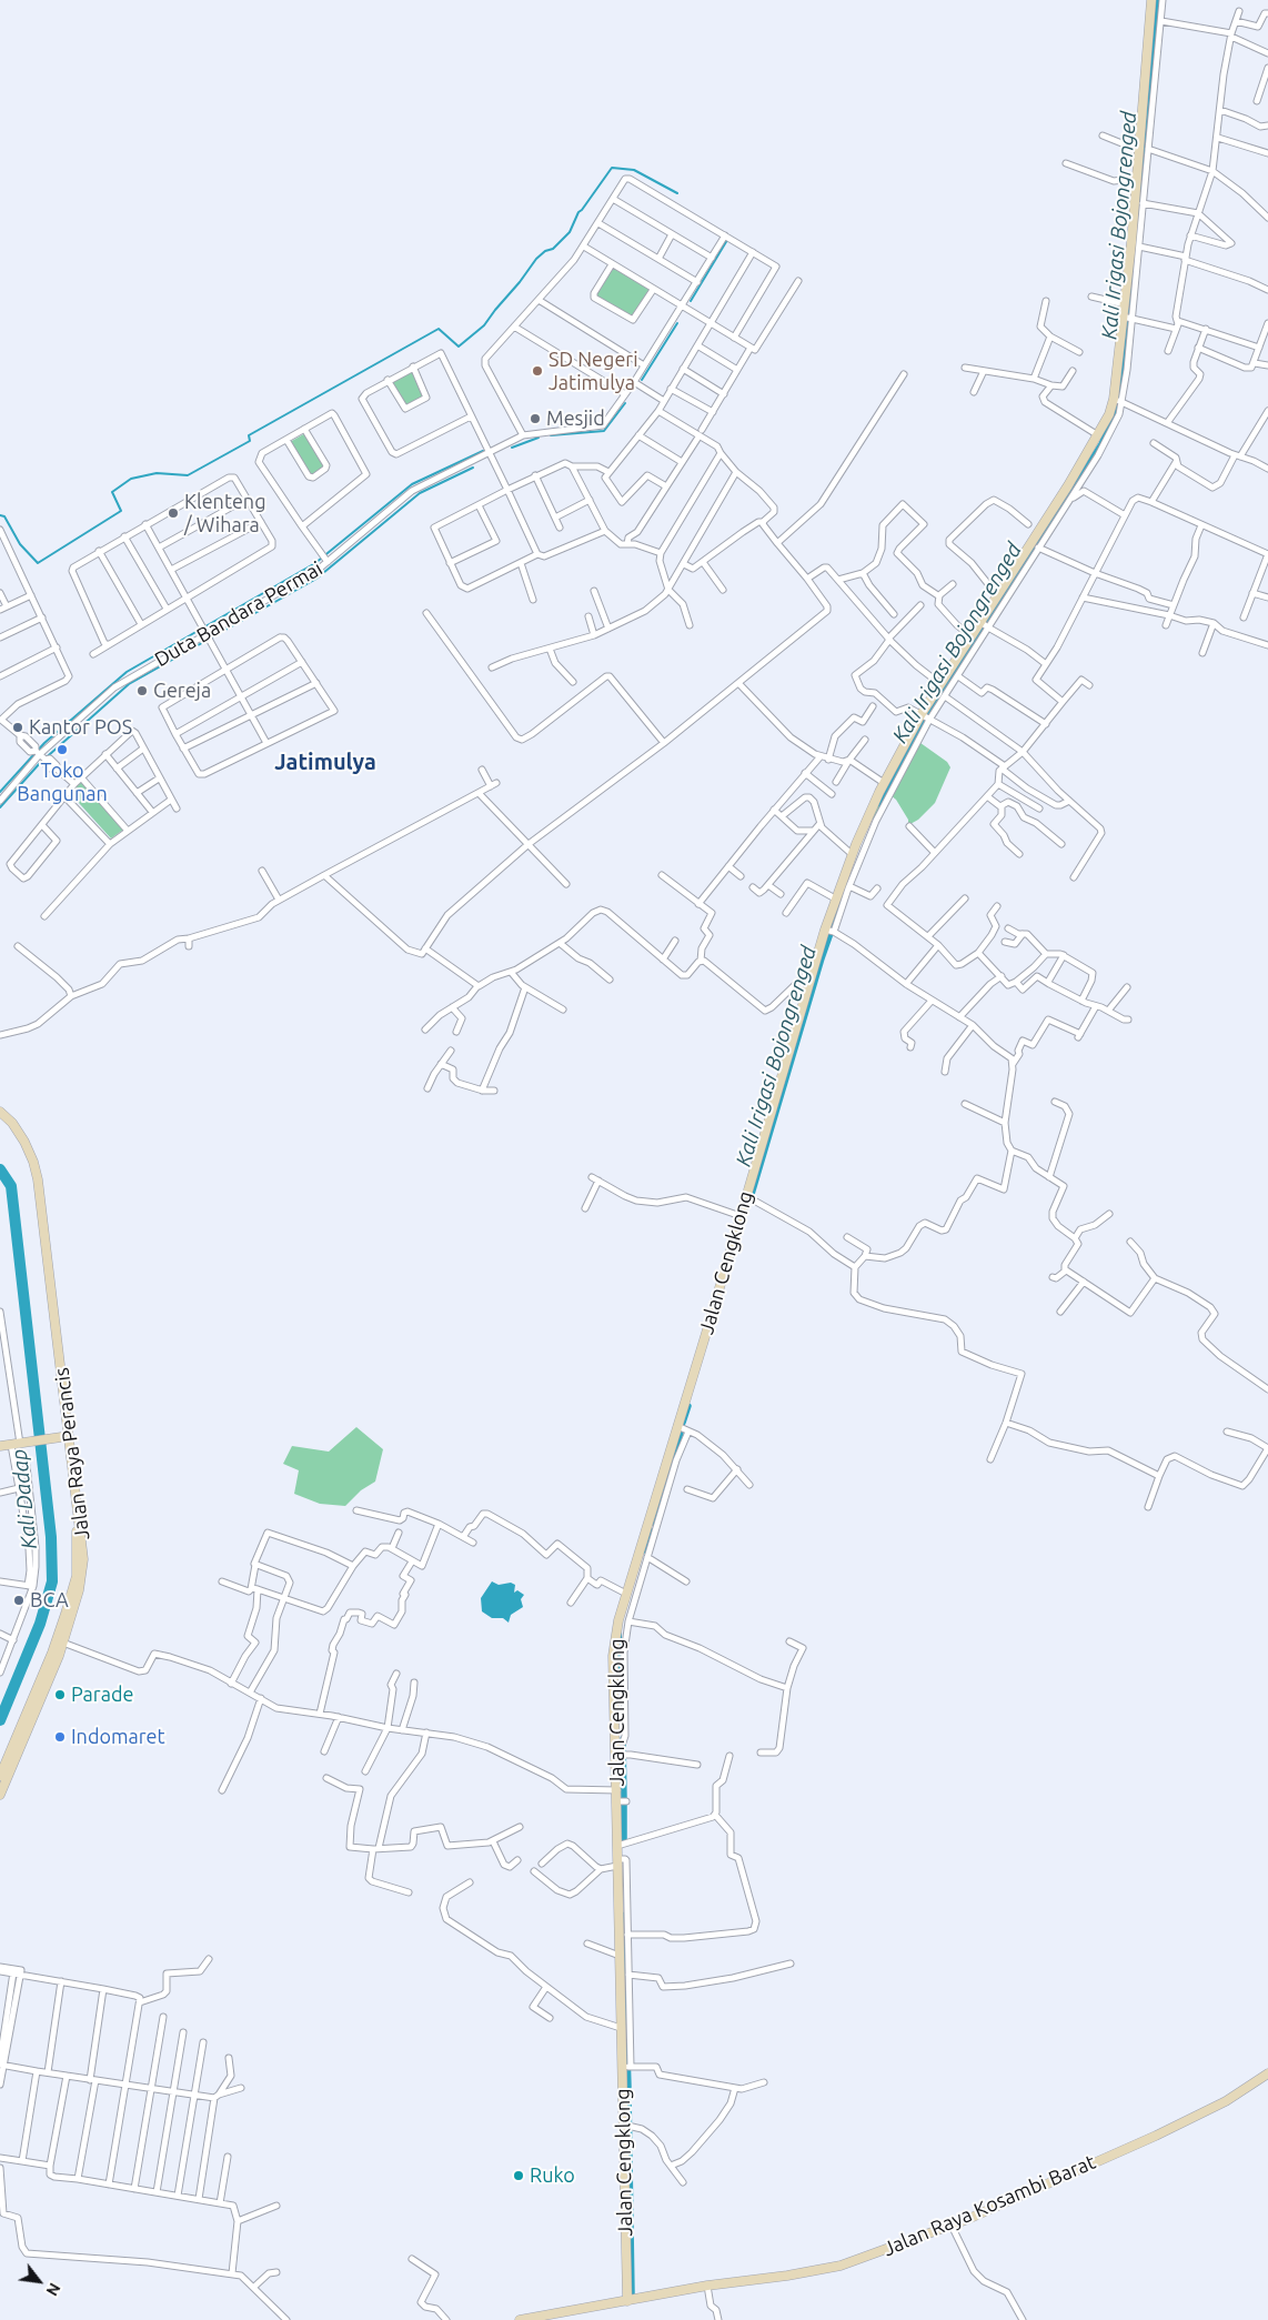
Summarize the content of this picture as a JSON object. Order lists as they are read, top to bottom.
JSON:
{
  "streets": {
    "main road": ["Jalan Cengklong", "Jalan Raya Perancis", "Jalan Raya Kosambi Barat"],
    "street": ["Duta Bandara Permai"]
  },
  "crossings": [
    ["Jalan Cengklong", "Jalan Raya Kosambi Barat"]
  ],
  "districts": ["Jatimulya"],
  "water": ["Kali Irigasi Bojongrenged", "Kali Dadap"],
  "places": [
    "SD Negeri Jatimulya",
    "Mesjid",
    "Klenteng / Wihara",
    "Gereja",
    "Kantor POS",
    "Toko Bangunan",
    "BCA",
    "Parade",
    "Indomaret",
    "Ruko"
  ],
  "north": "bottom right"
}
